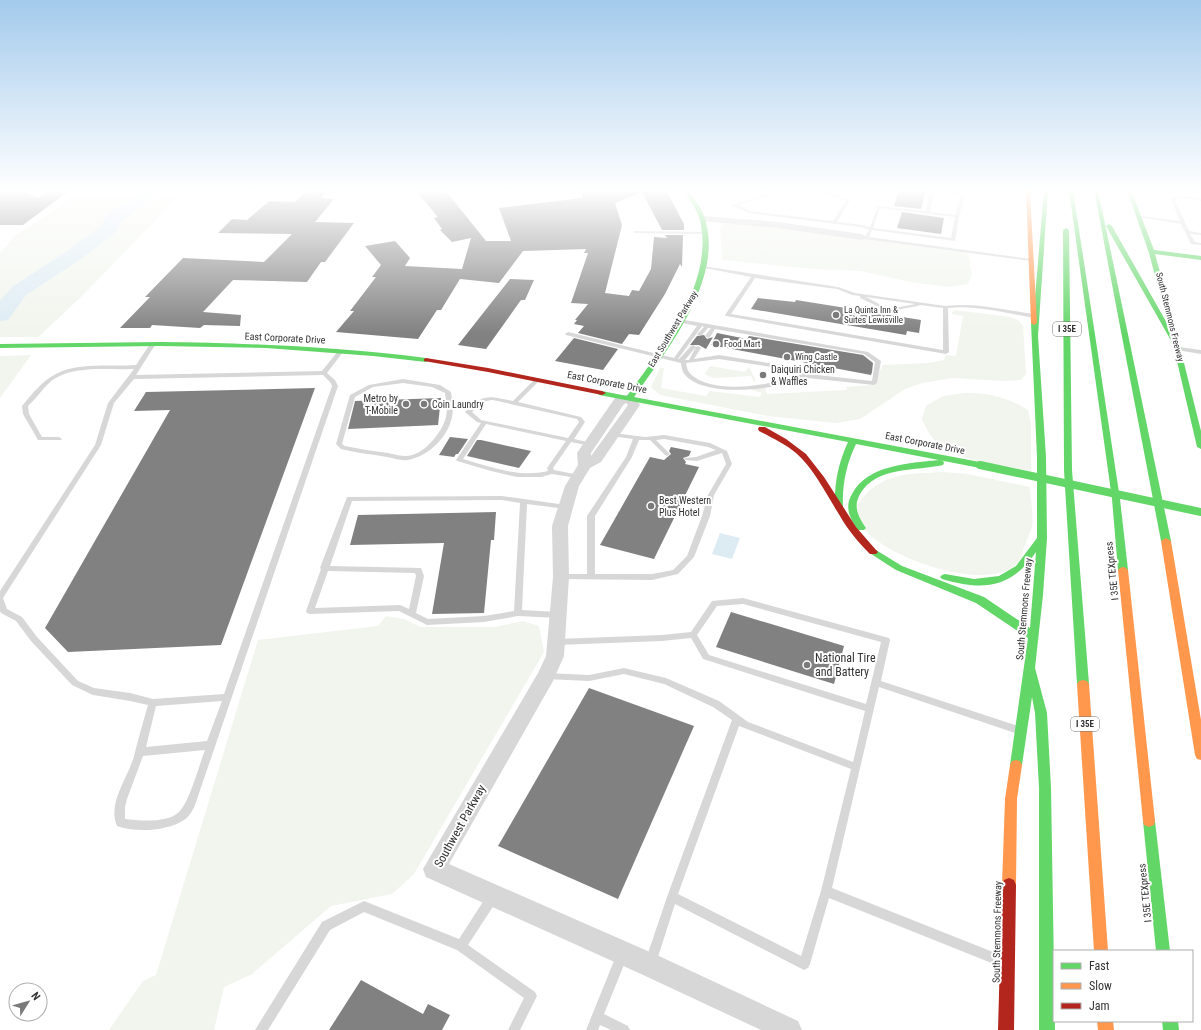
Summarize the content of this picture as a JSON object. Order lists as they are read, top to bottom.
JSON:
{
  "streets": {
    "main road": [
      "South Stemmons Freeway",
      "East Southwest Parkway",
      "I 35E",
      "East Corporate Drive",
      "I 35E TEXpress"
    ],
    "street": ["Southwest Parkway"]
  },
  "crossings": [
    ["East Southwest Parkway", "East Corporate Drive"],
    ["East Southwest Parkway", "Southwest Parkway"],
    ["East Corporate Drive", "Southwest Parkway"]
  ],
  "places": [
    "La Quinta Inn & Suites Lewisville",
    "Food Mart",
    "Wing Castle",
    "Daiquiri Chicken & Waffles",
    "Metro by T-Mobile",
    "Coin Laundry",
    "Best Western Plus Hotel",
    "National Tire and Battery"
  ],
  "legend": ["Fast", "Slow", "Jam"],
  "north": "top right"
}
